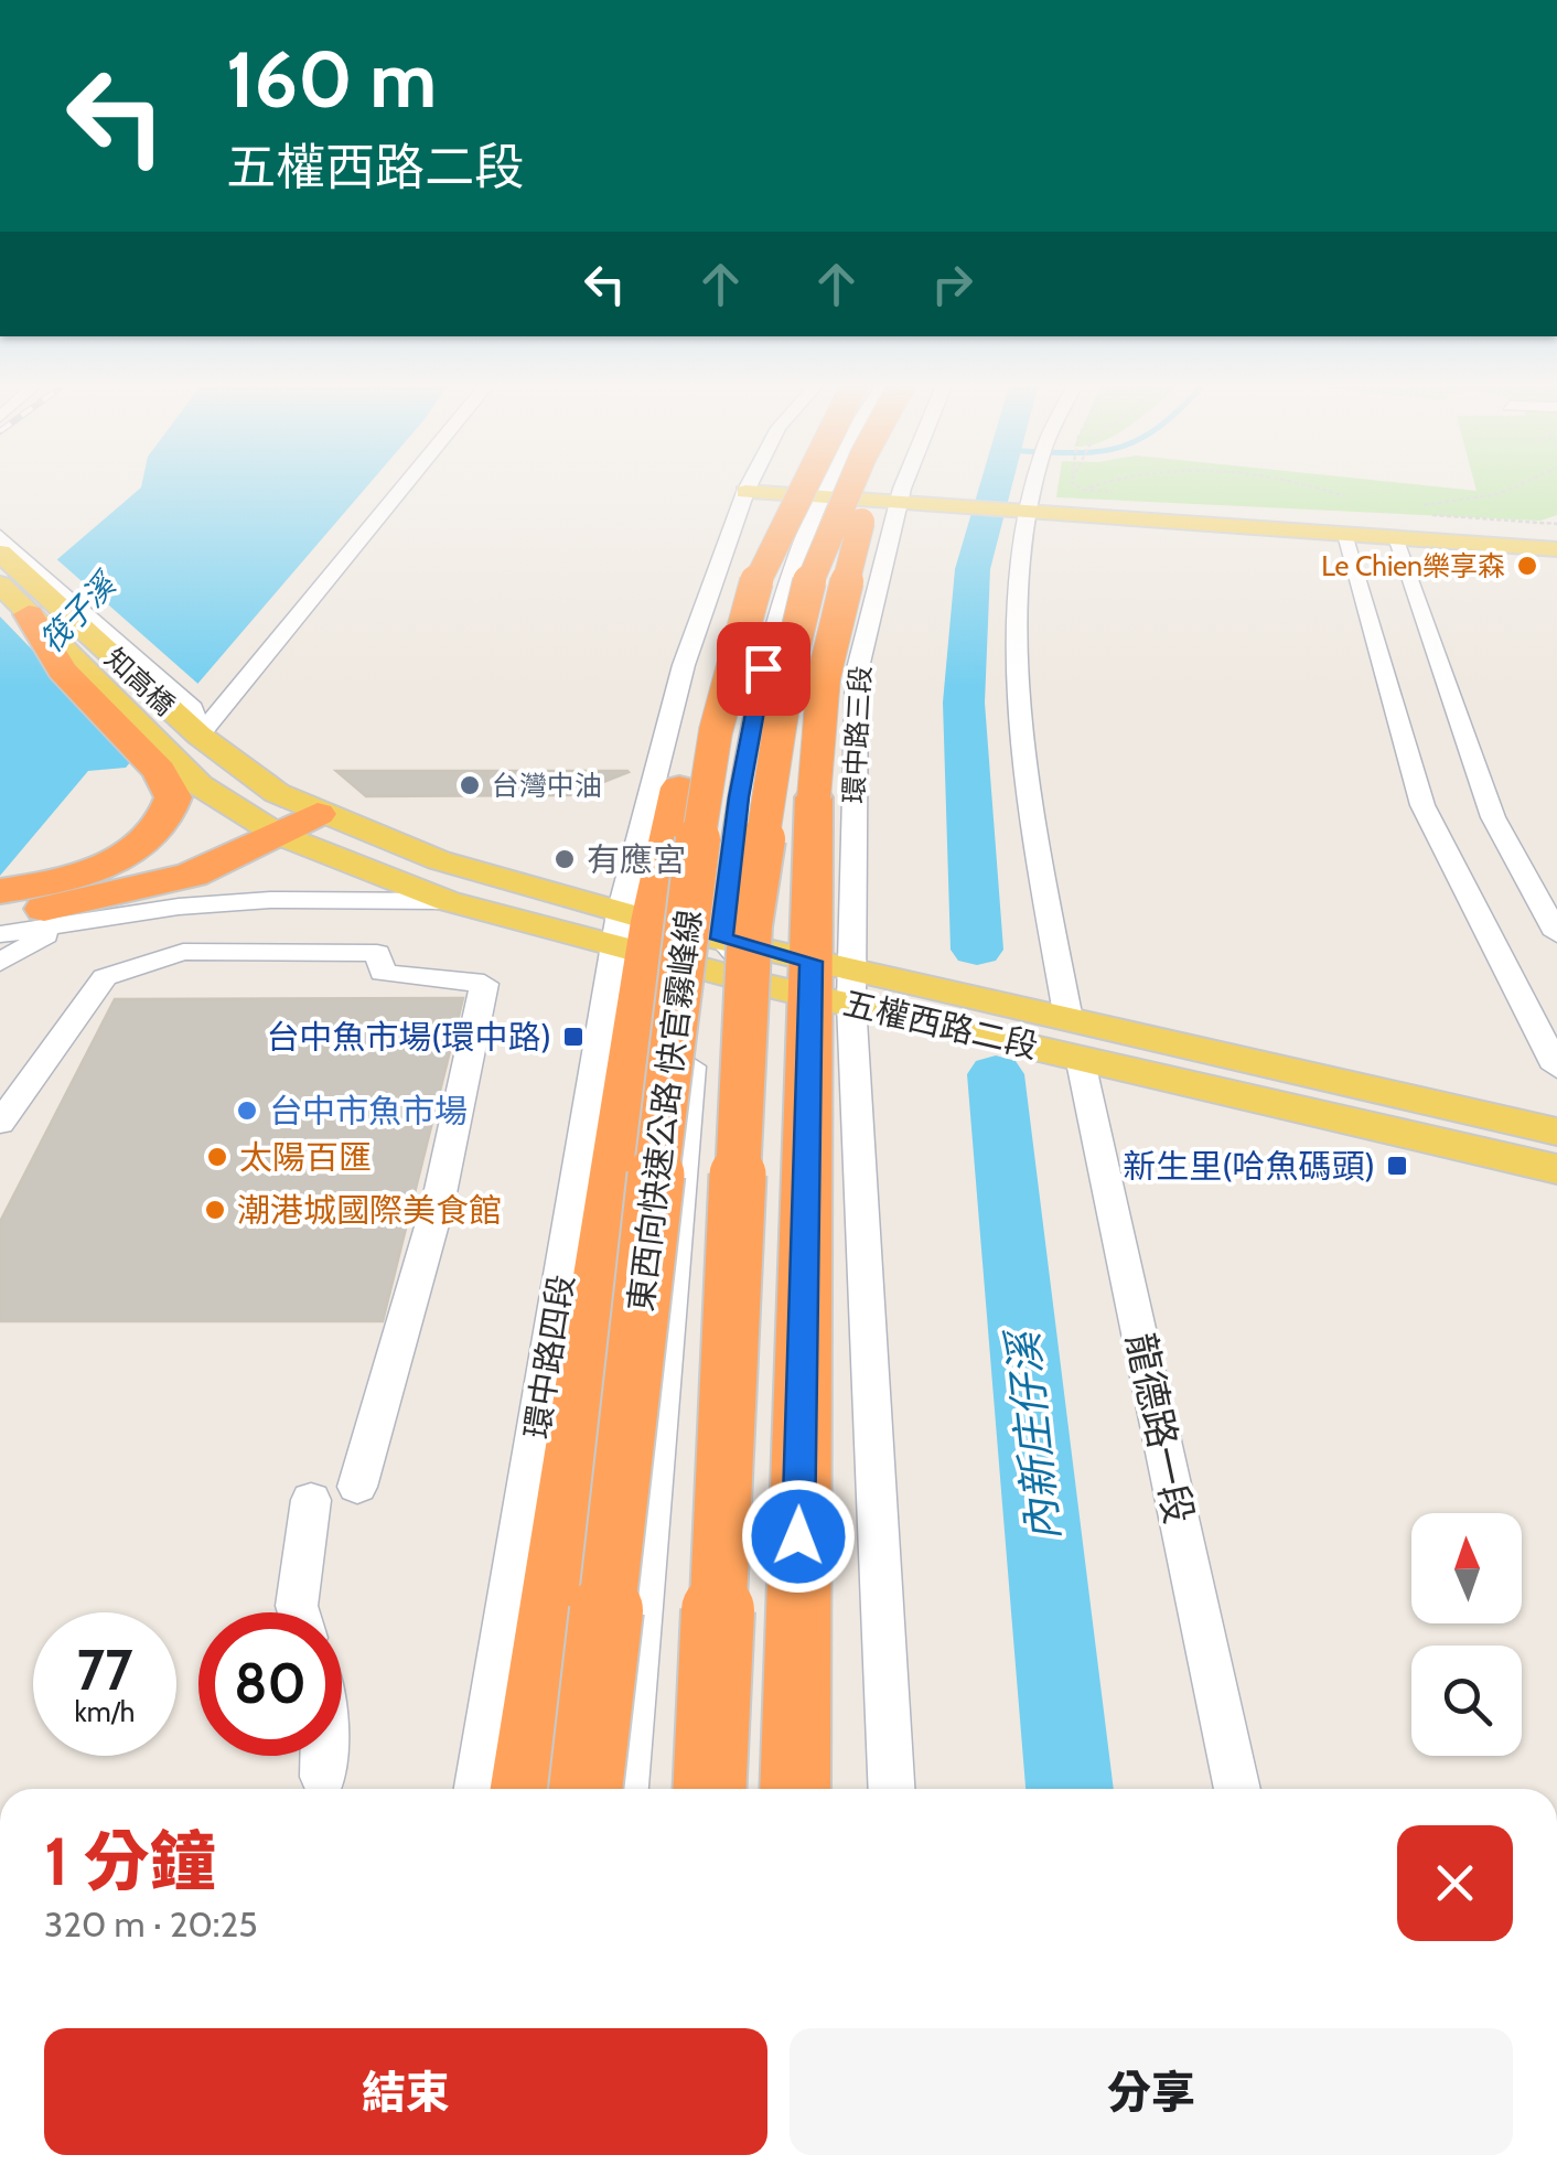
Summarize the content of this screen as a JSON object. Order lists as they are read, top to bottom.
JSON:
{
  "streets": {
    "highway": ["東西向快速公路 快官霧峰線"],
    "main road": ["知高橋", "五權西路二段"],
    "street": ["環中路三段", "環中路四段", "龍德路一段"]
  },
  "crossings": [
    ["知高橋", "五權西路二段"],
    ["環中路三段", "五權西路二段"],
    ["五權西路二段", "環中路四段"],
    ["五權西路二段", "龍德路一段"]
  ],
  "water": ["筏子溪", "內新庄仔溪"],
  "places": {
    "other": [
      "Le Chien樂享森",
      "台灣中油",
      "有應宮",
      "台中市魚市場",
      "太陽百匯",
      "潮港城國際美食館"
    ],
    "transit": ["台中魚市場(環中路)", "新生里(哈魚碼頭)"]
  },
  "north": "top",
  "page": {
    "turn": ["160 m", "五權西路二段"],
    "speed": "77 km/h",
    "limit": "80",
    "heading": ["1 分鐘", "320 m · 20:25"],
    "buttons": ["結束", "分享"]
  }
}
